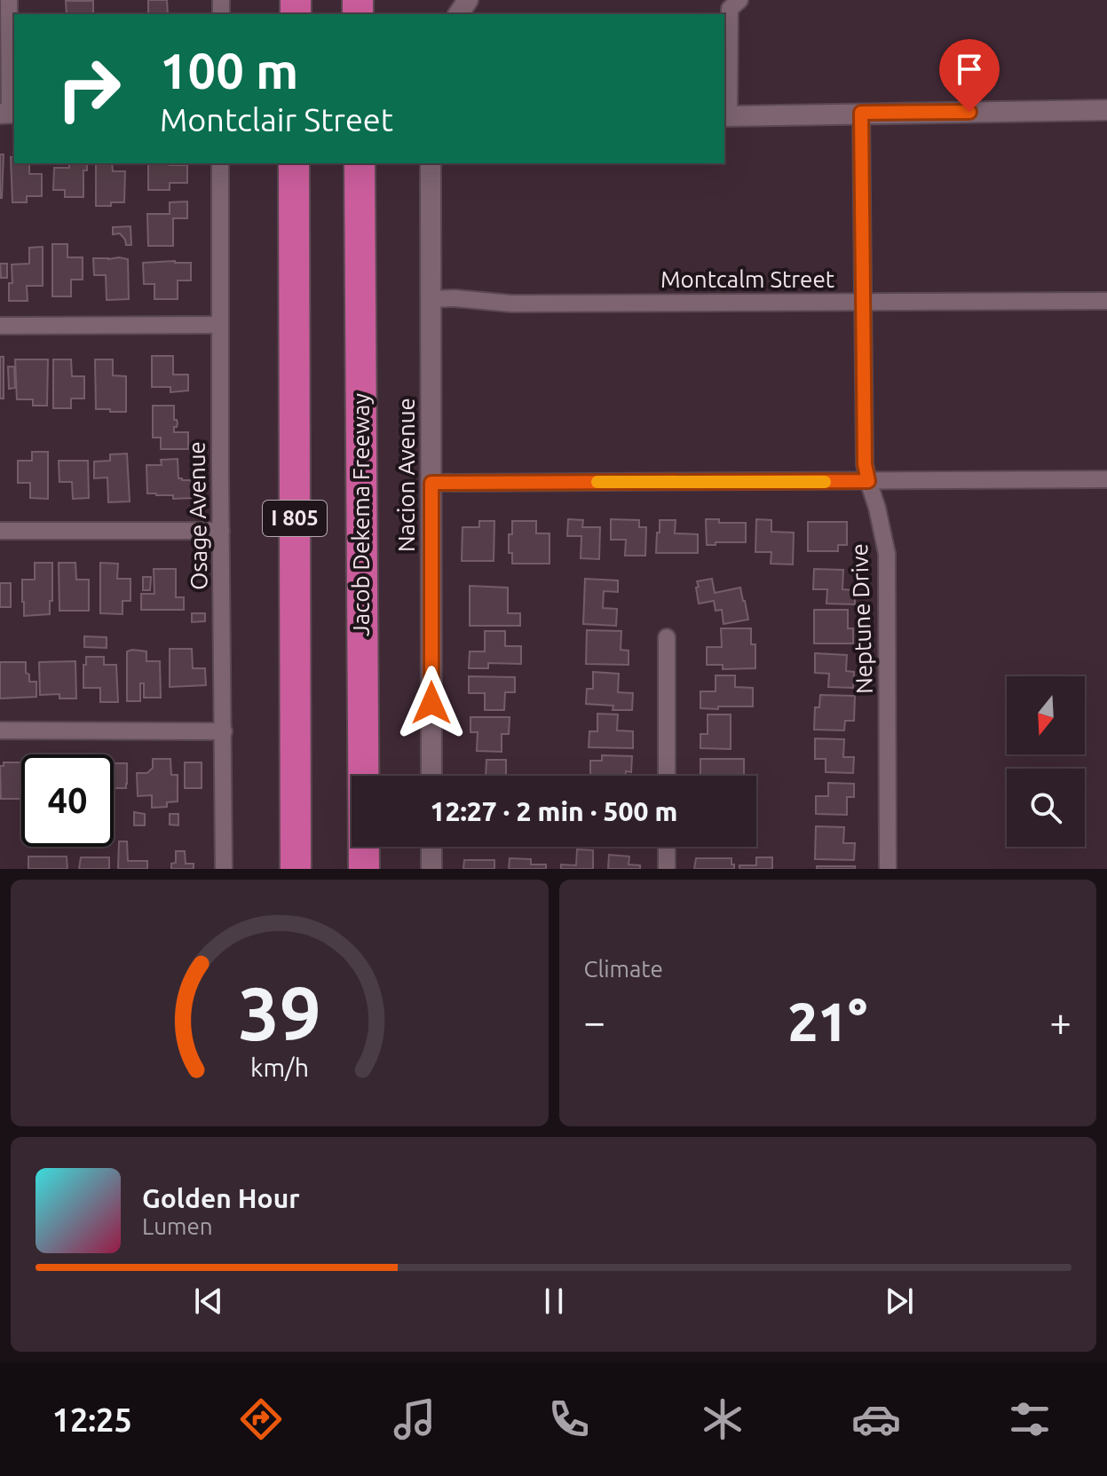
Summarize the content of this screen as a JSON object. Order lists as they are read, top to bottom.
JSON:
{
  "streets": {
    "highway": ["Jacob Dekema Freeway", "I 805"],
    "street": [
      "Montcalm Street",
      "Nacion Avenue",
      "Osage Avenue",
      "Neptune Drive"
    ]
  },
  "crossings": [
    ["Montcalm Street", "Nacion Avenue"],
    ["Montcalm Street", "Neptune Drive"]
  ],
  "north": "bottom",
  "page": {
    "turn": ["100 m", "Montclair Street"],
    "limit": "40",
    "trip": "12:27 · 2 min · 500 m",
    "tile": "Climate",
    "heat": ["−", "21°", "+"],
    "song": ["Golden Hour", "Lumen"],
    "tabs": "12:25",
    "gauge": ["39", "km/h"]
  }
}
